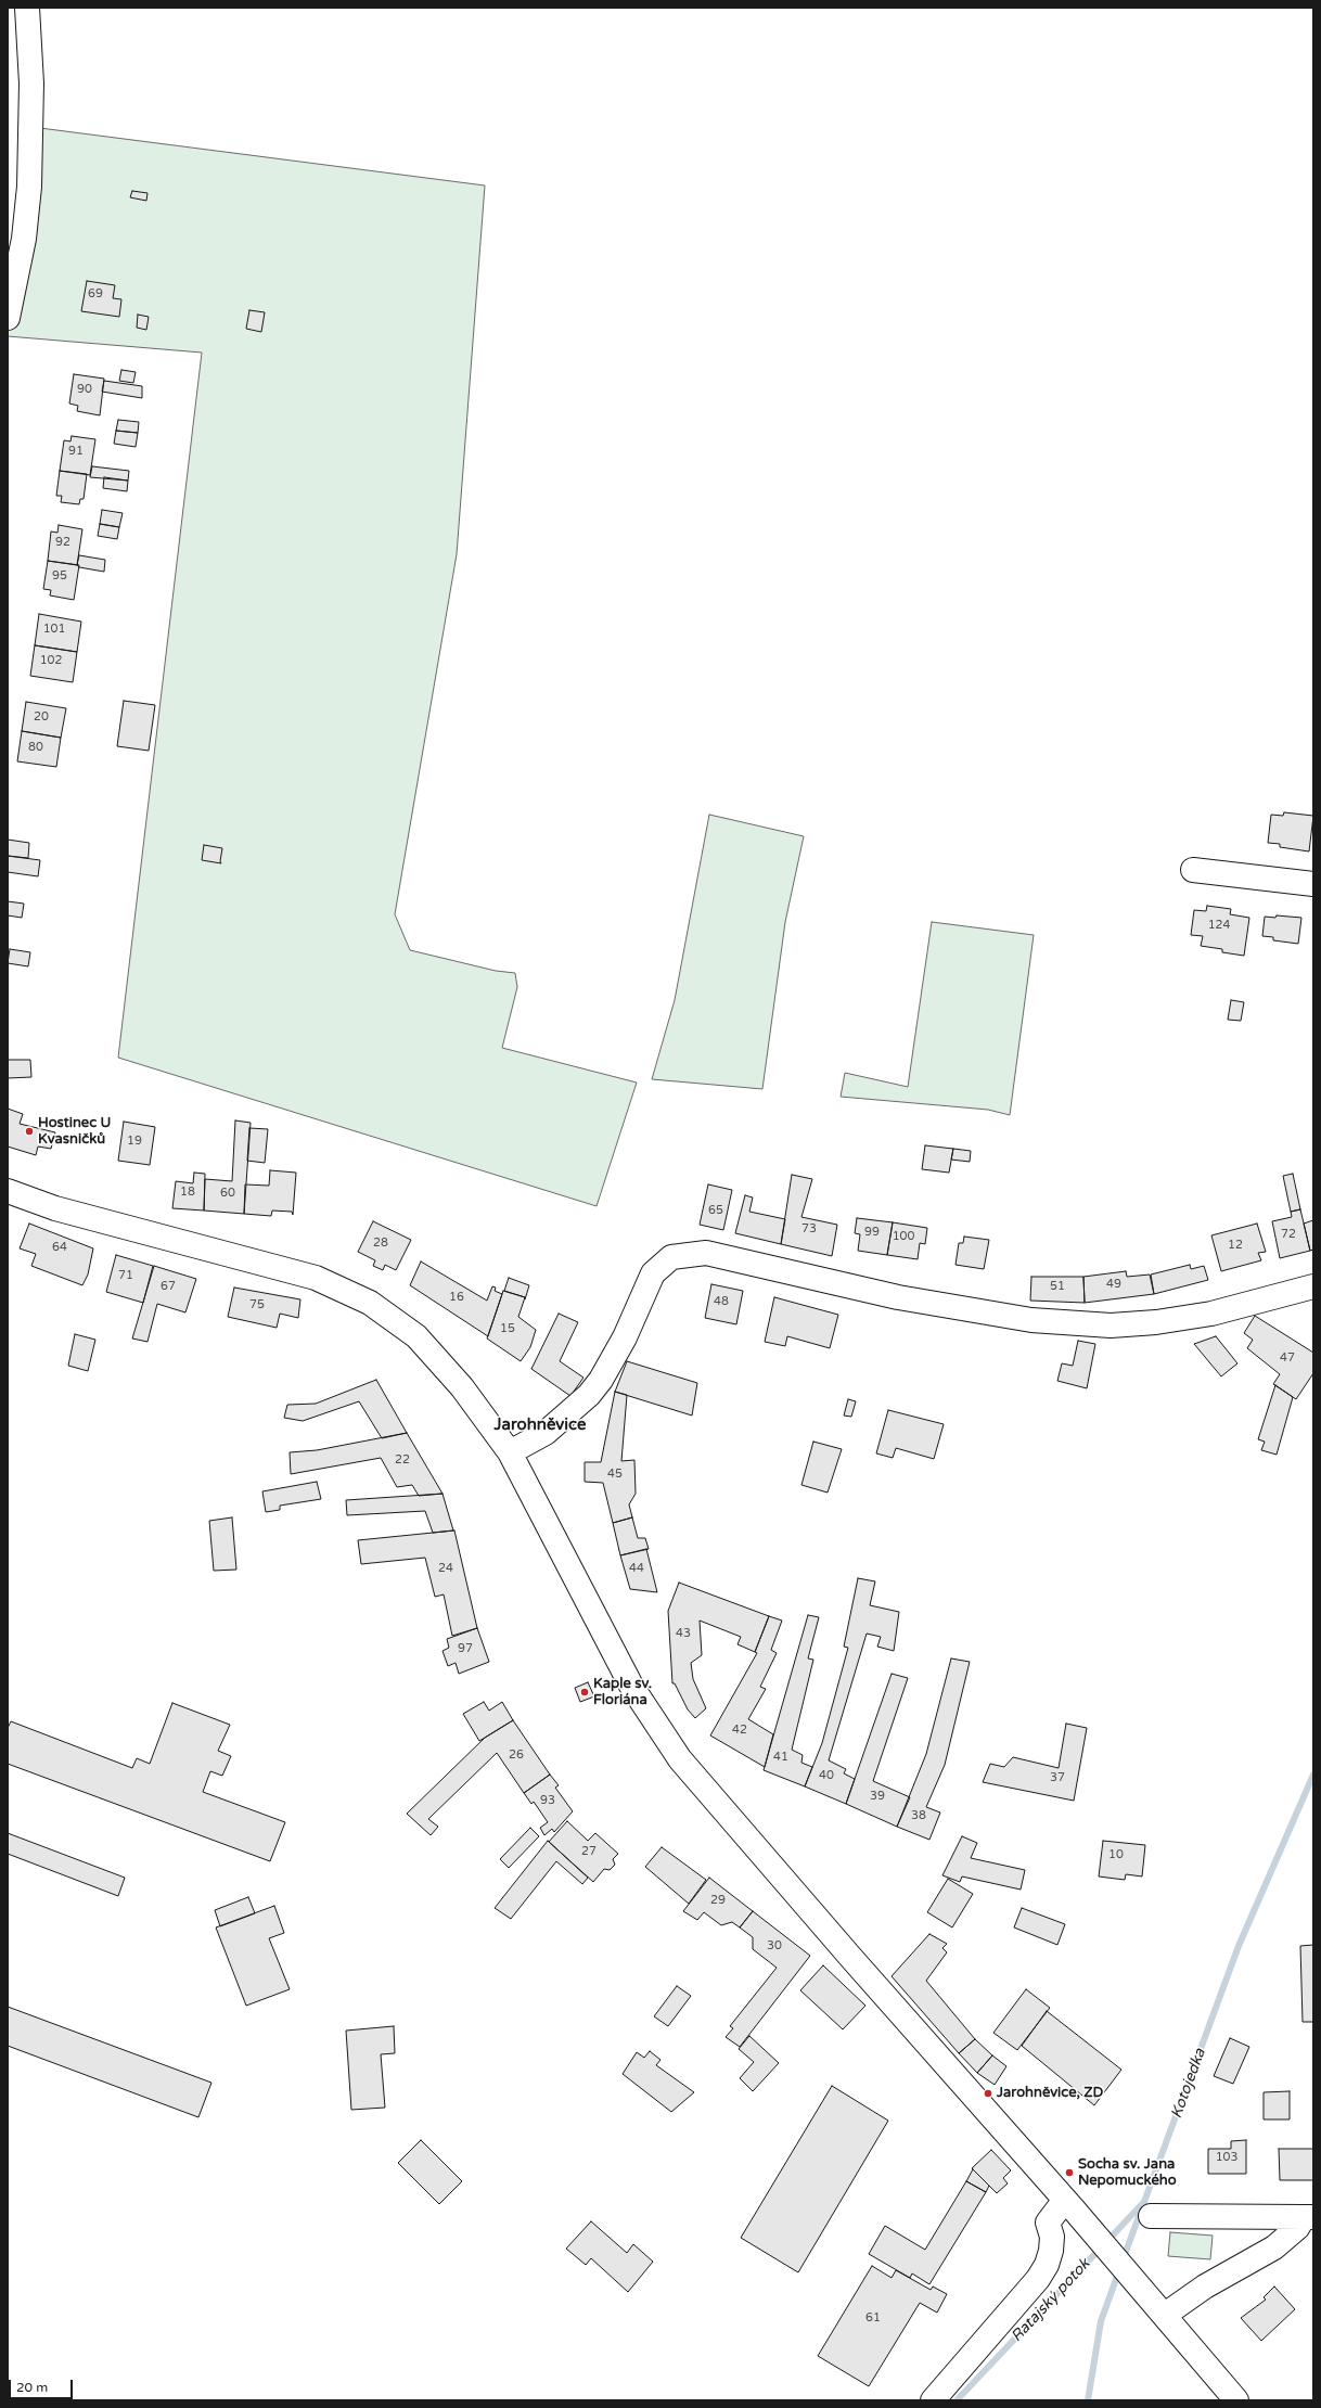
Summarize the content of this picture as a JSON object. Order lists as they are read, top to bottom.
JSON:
{
  "districts": ["Jarohněvice"],
  "water": ["Kotojedka", "Ratajský potok"],
  "places": [
    "Hostinec U Kvasničků",
    "Kaple sv. Floriána",
    "Jarohněvice, ZD",
    "Socha sv. Jana Nepomuckého"
  ],
  "house_numbers": [
    "69",
    "90",
    "91",
    "92",
    "95",
    "101",
    "102",
    "20",
    "80",
    "124",
    "19",
    "18",
    "60",
    "65",
    "73",
    "99",
    "72",
    "100",
    "28",
    "12",
    "64",
    "71",
    "49",
    "67",
    "51",
    "16",
    "48",
    "75",
    "15",
    "47",
    "22",
    "45",
    "24",
    "44",
    "43",
    "97",
    "42",
    "26",
    "41",
    "40",
    "37",
    "39",
    "93",
    "38",
    "27",
    "10",
    "29",
    "30",
    "103",
    "61"
  ],
  "scale_bar": "20 m"
}
